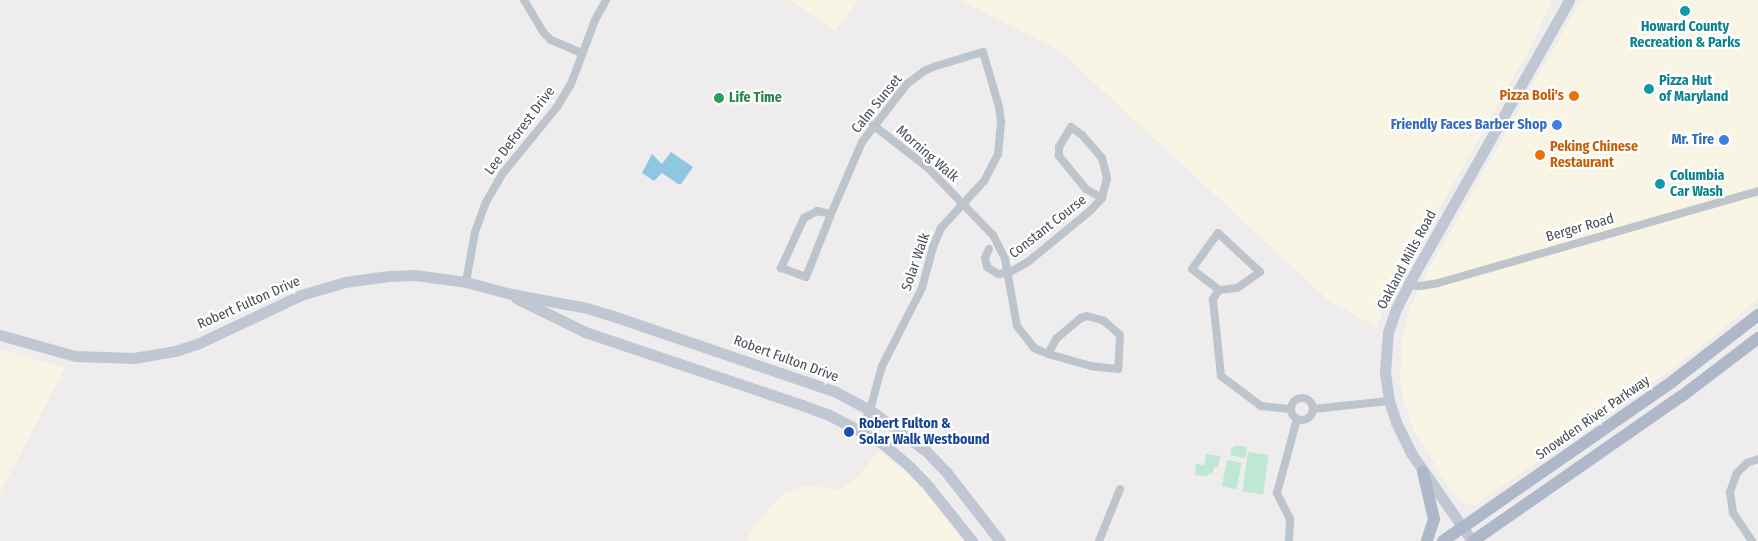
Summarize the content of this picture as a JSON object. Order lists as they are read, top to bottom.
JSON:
{
  "streets": {
    "main road": ["Snowden River Parkway"],
    "street": [
      "Calm Sunset",
      "Lee DeForest Drive",
      "Morning Walk",
      "Constant Course",
      "Berger Road",
      "Oakland Mills Road",
      "Solar Walk",
      "Robert Fulton Drive"
    ]
  },
  "crossings": [
    ["Calm Sunset", "Morning Walk"],
    ["Calm Sunset", "Solar Walk"],
    ["Lee DeForest Drive", "Robert Fulton Drive"],
    ["Morning Walk", "Constant Course"],
    ["Morning Walk", "Solar Walk"],
    ["Berger Road", "Oakland Mills Road"],
    ["Oakland Mills Road", "Snowden River Parkway"],
    ["Solar Walk", "Robert Fulton Drive"]
  ],
  "places": [
    "Howard County Recreation & Parks",
    "Pizza Hut of Maryland",
    "Pizza Boli's",
    "Life Time",
    "Friendly Faces Barber Shop",
    "Mr. Tire",
    "Peking Chinese Restaurant",
    "Columbia Car Wash",
    "Robert Fulton & Solar Walk Westbound"
  ]
}
